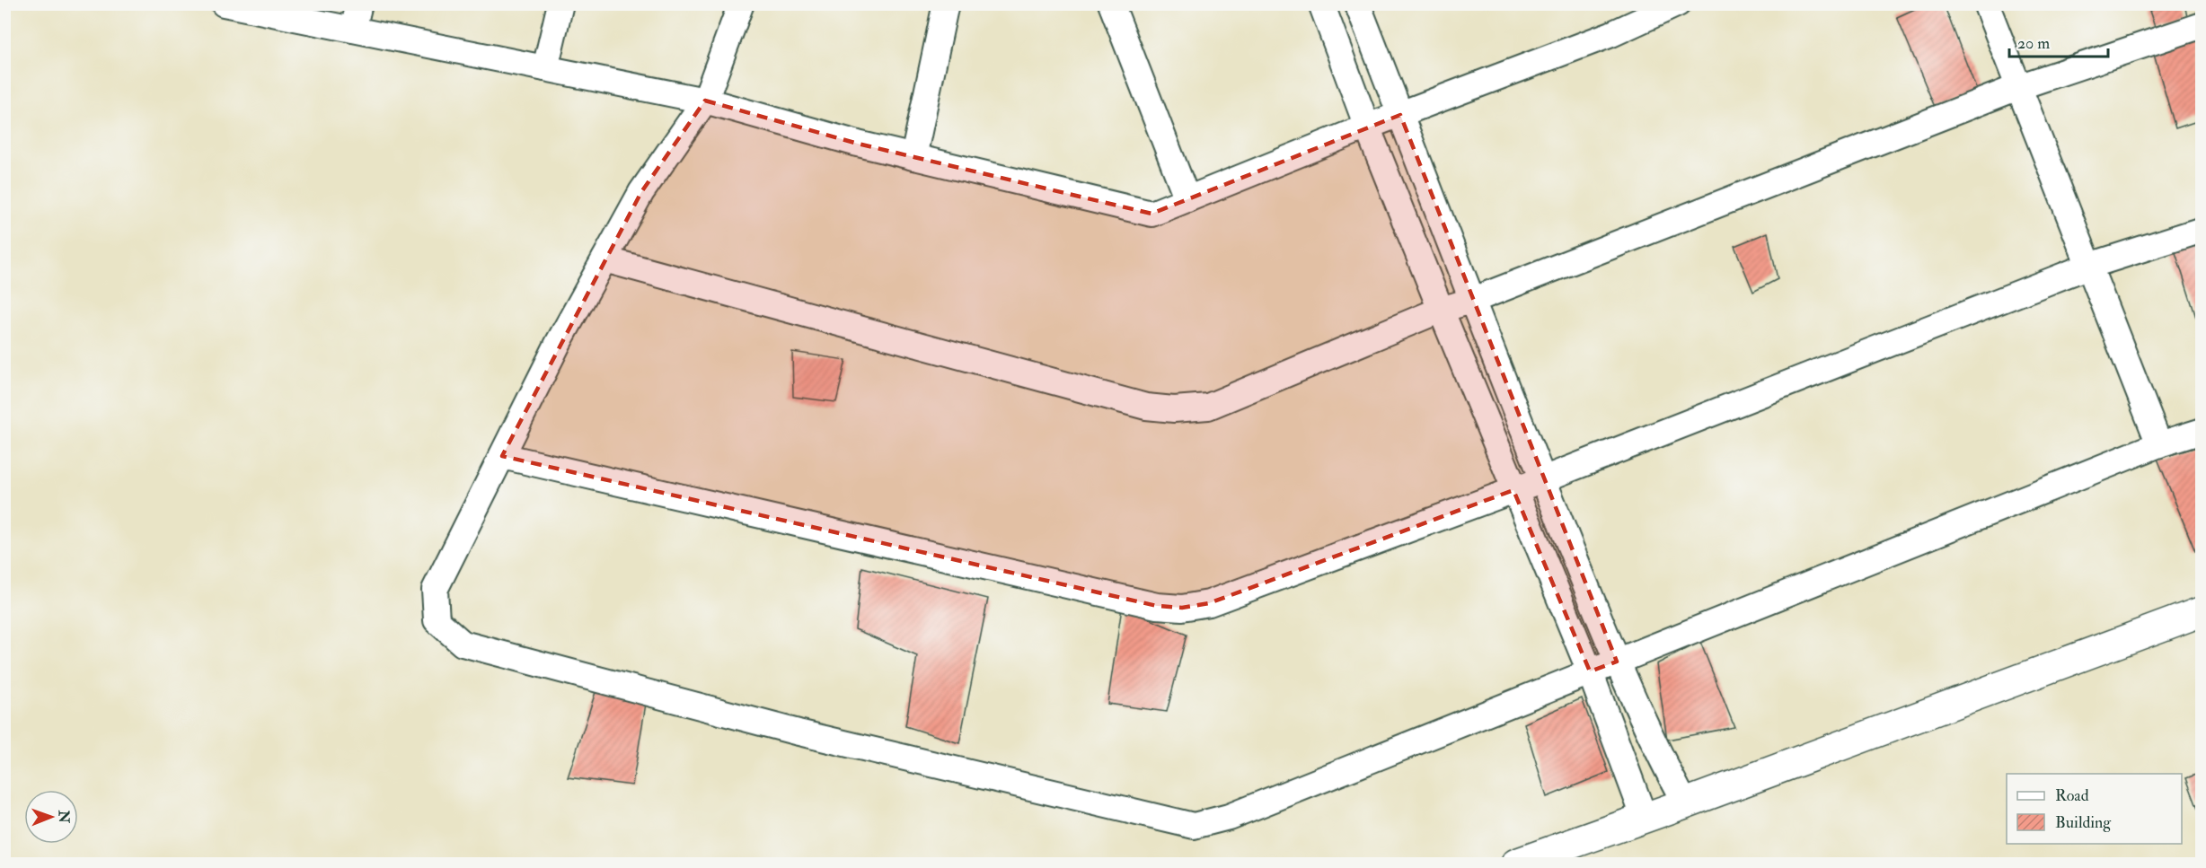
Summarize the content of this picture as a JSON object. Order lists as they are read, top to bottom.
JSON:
{
  "legend": ["Road", "Building"],
  "scale_bar": "20 m",
  "north": "right"
}
